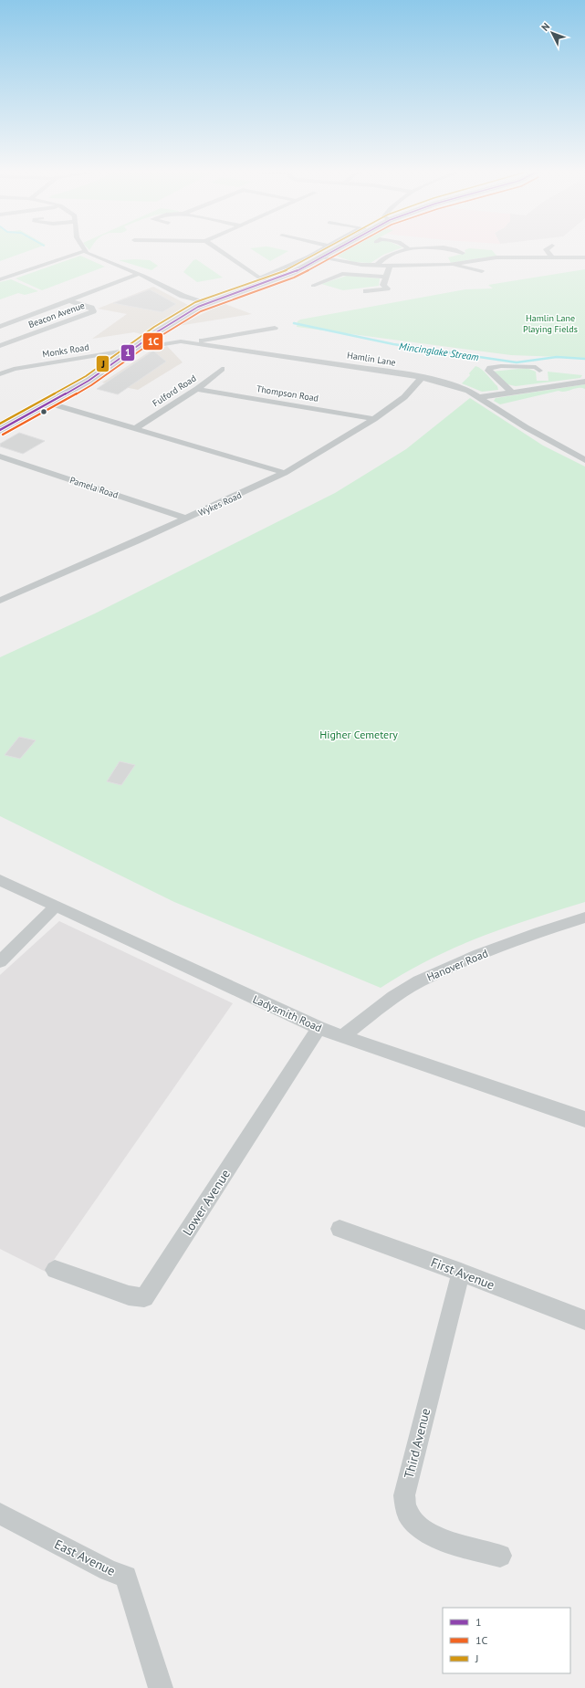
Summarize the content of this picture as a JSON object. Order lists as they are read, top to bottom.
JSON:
{
  "streets": {
    "street": [
      "Beacon Avenue",
      "Monks Road",
      "Hamlin Lane",
      "Fulford Road",
      "Thompson Road",
      "Pamela Road",
      "Wykes Road",
      "Hanover Road",
      "Ladysmith Road",
      "Lower Avenue",
      "First Avenue",
      "Third Avenue",
      "East Avenue"
    ]
  },
  "crossings": [
    ["Monks Road", "Hamlin Lane"],
    ["Hamlin Lane", "Wykes Road"],
    ["Fulford Road", "Thompson Road"],
    ["Thompson Road", "Wykes Road"],
    ["Pamela Road", "Wykes Road"],
    ["Hanover Road", "Ladysmith Road"],
    ["Ladysmith Road", "Lower Avenue"],
    ["First Avenue", "Third Avenue"]
  ],
  "water": ["Mincinglake Stream"],
  "parks": ["Hamlin Lane Playing Fields", "Higher Cemetery"],
  "lines": ["transit line 1", "transit line 1C", "transit line J"],
  "legend": ["1", "1C", "J"],
  "north": "top left"
}
